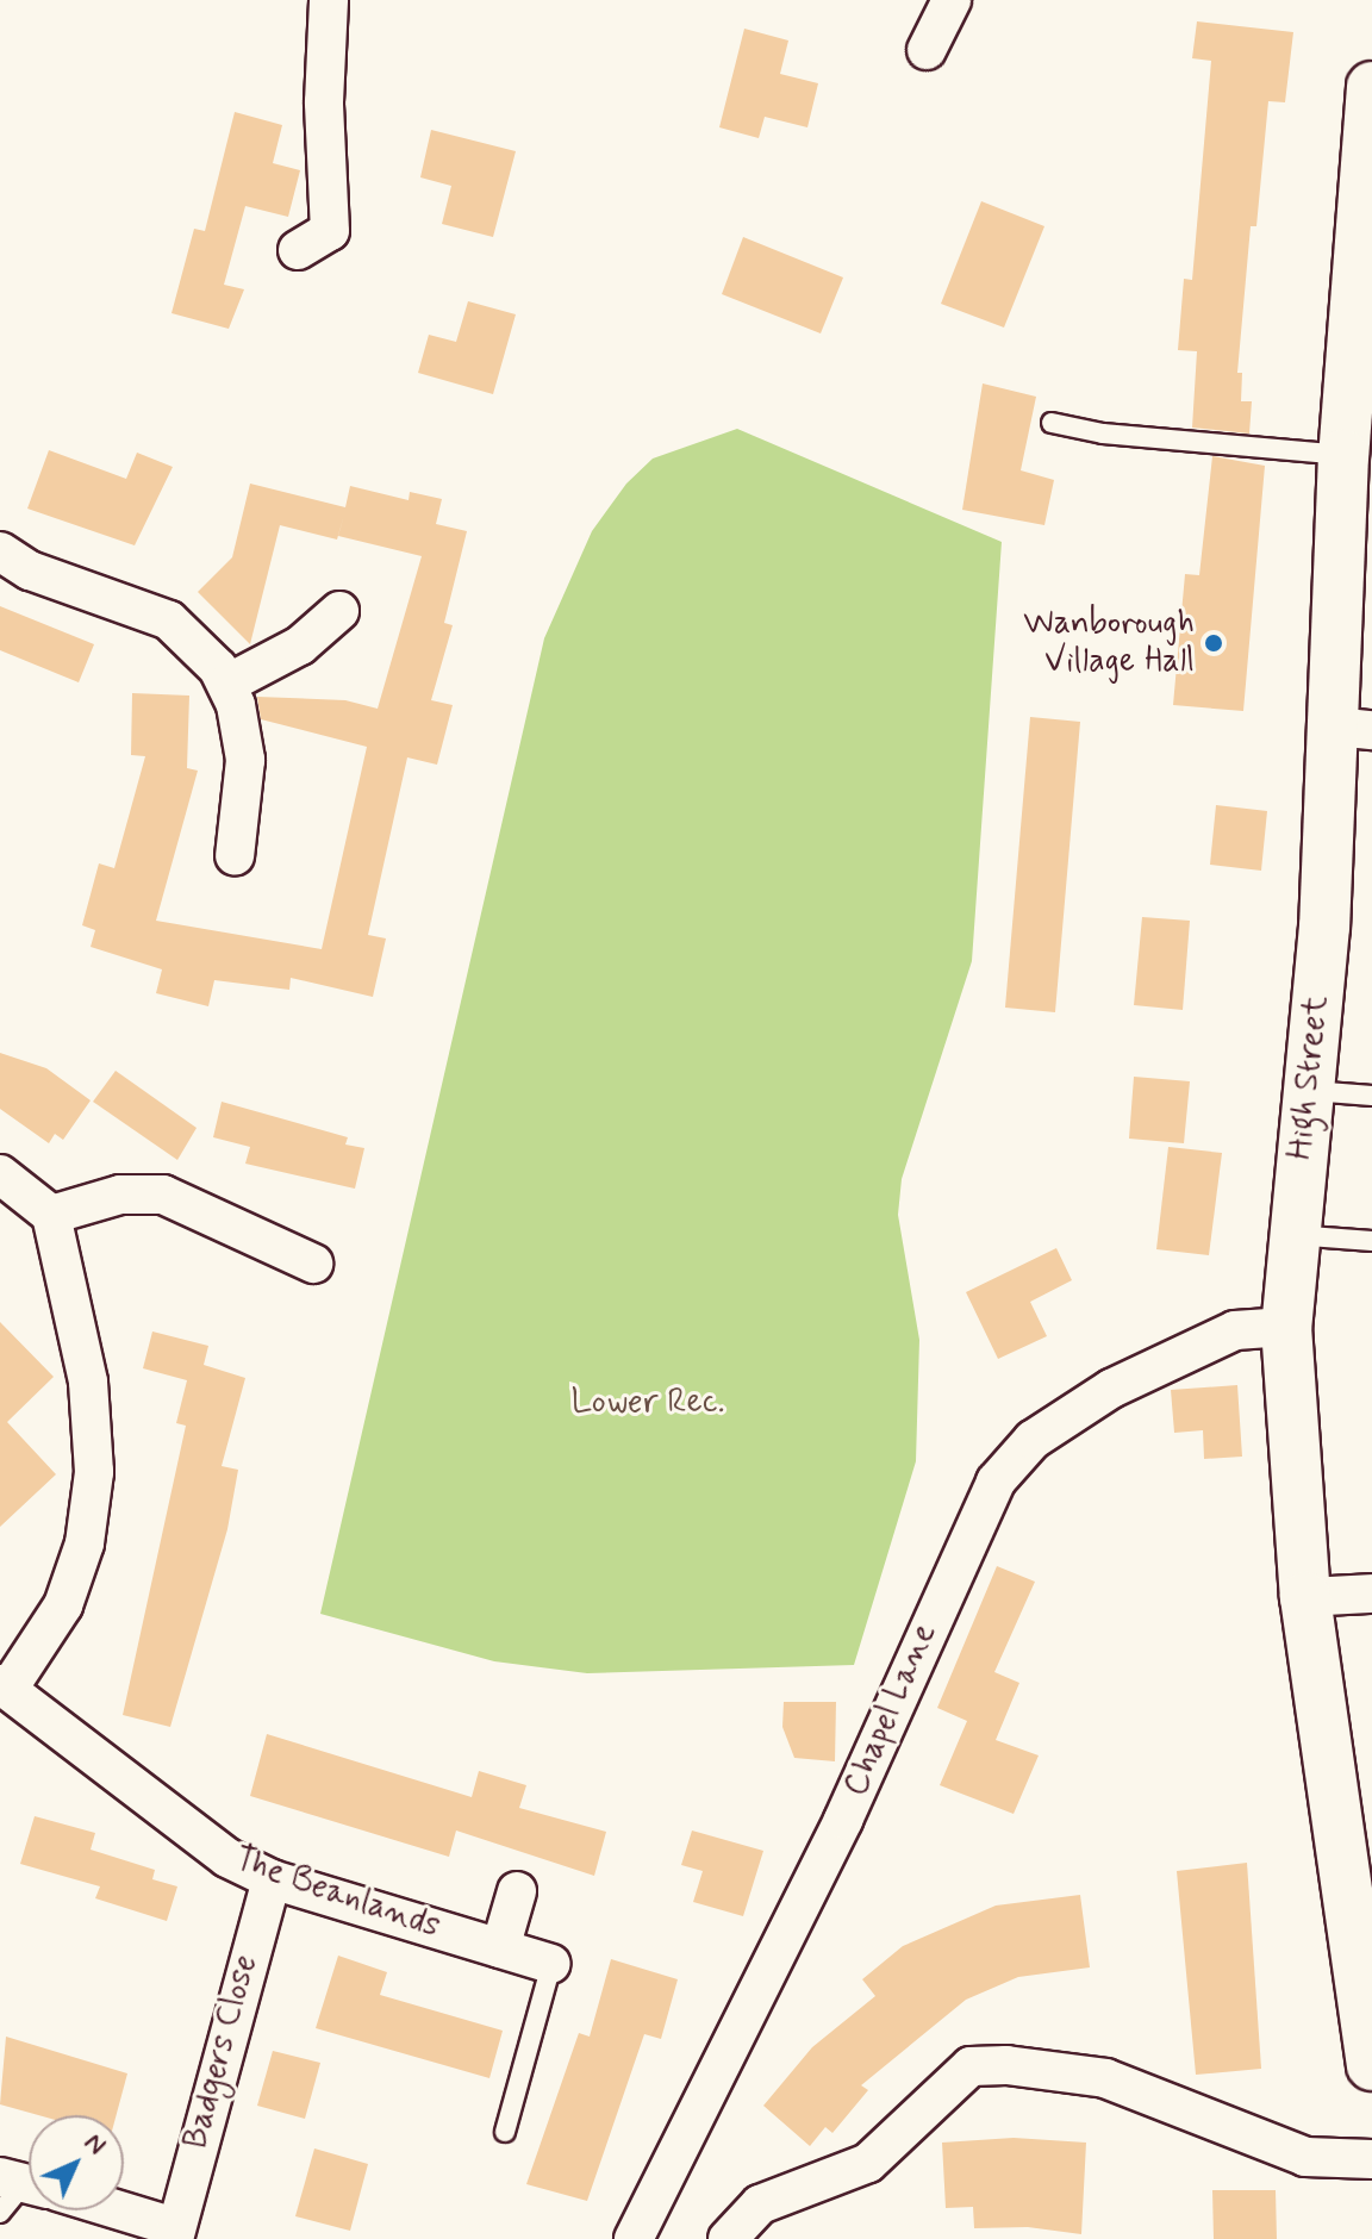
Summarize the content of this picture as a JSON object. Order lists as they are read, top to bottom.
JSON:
{
  "streets": {
    "street": [
      "High Street",
      "Chapel Lane",
      "The Beanlands",
      "Badgers Close"
    ]
  },
  "crossings": [
    ["High Street", "Chapel Lane"],
    ["The Beanlands", "Badgers Close"]
  ],
  "parks": ["Lower Rec."],
  "places": ["Wanborough Village Hall"],
  "north": "top right"
}
